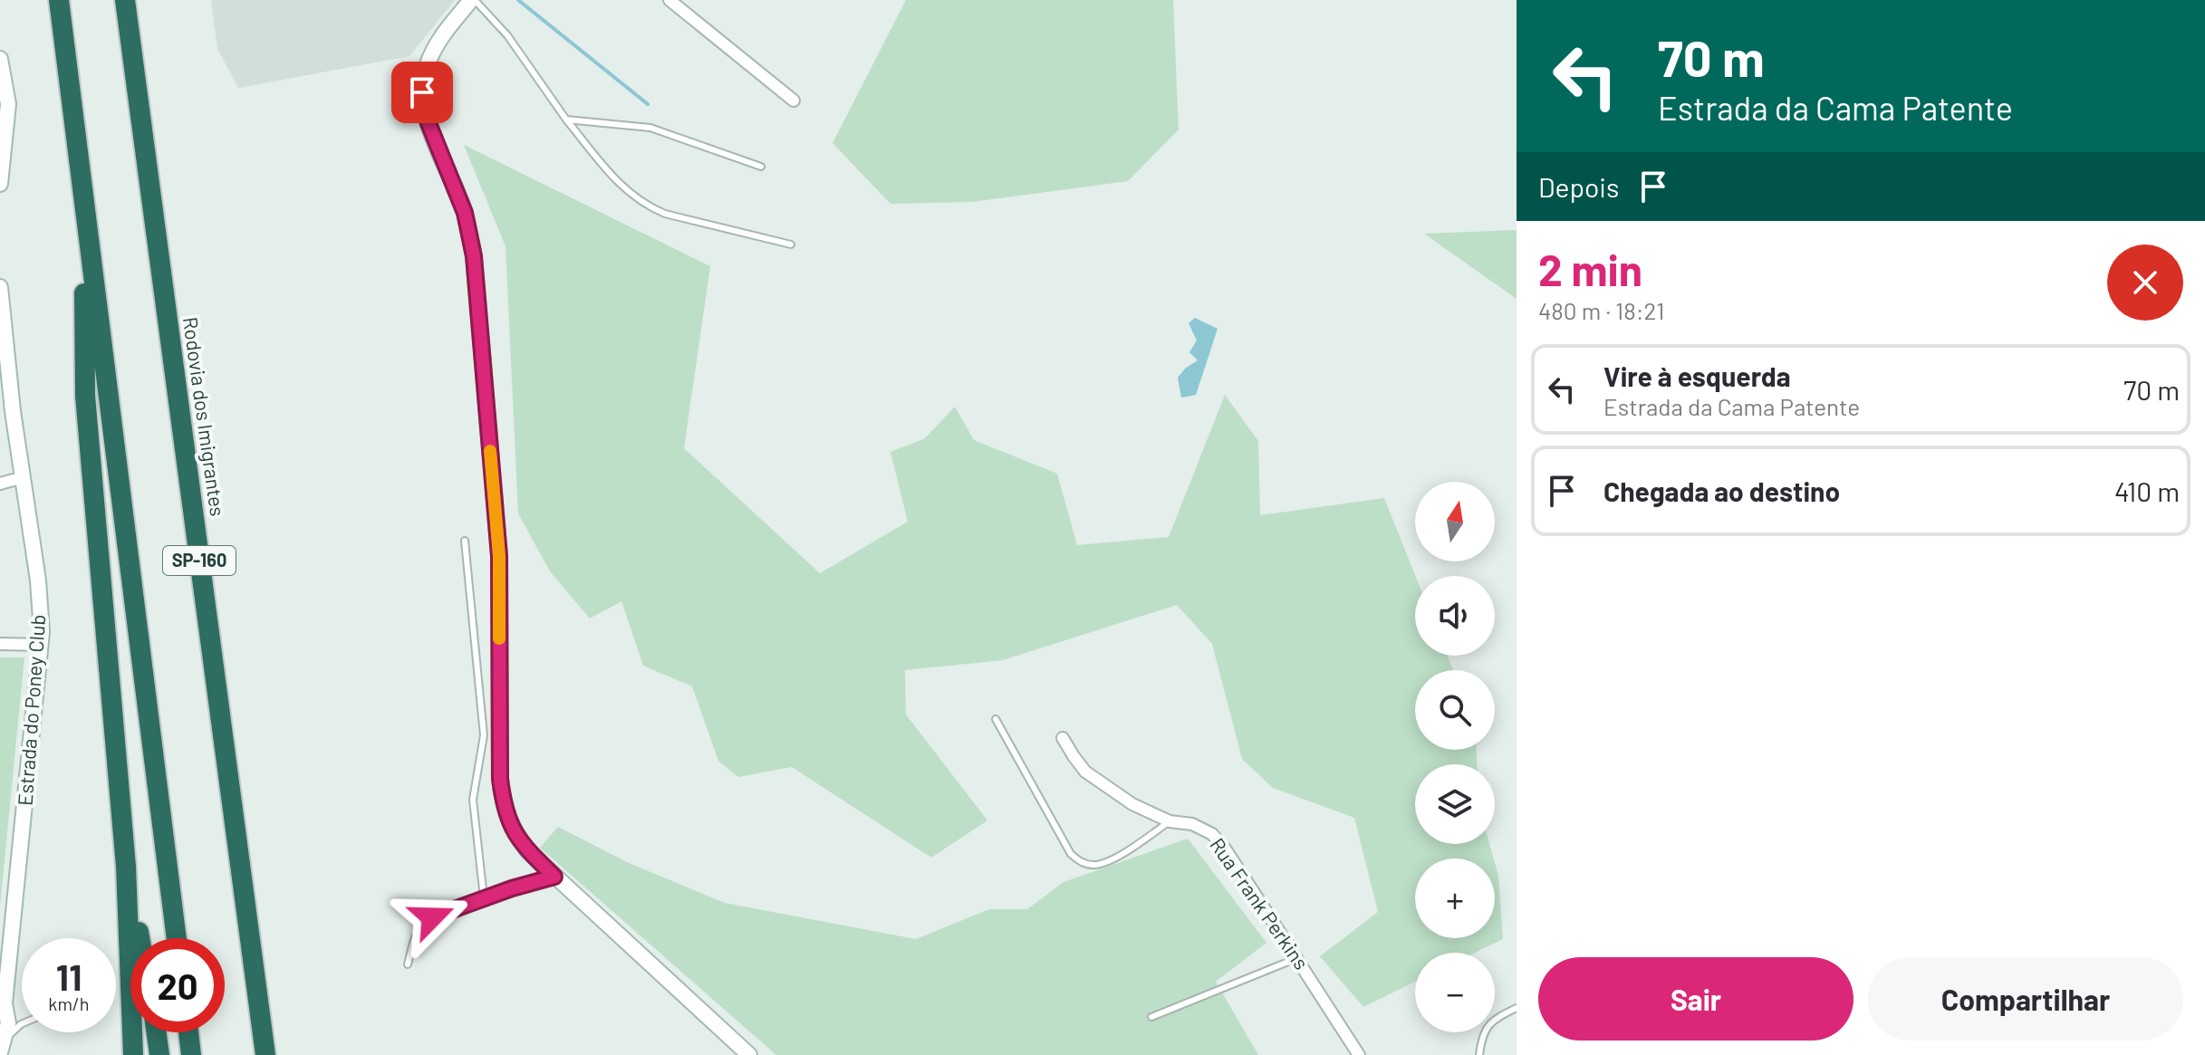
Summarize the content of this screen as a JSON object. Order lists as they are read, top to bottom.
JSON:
{
  "streets": {
    "highway": ["Rodovia dos Imigrantes", "SP-160"],
    "street": ["Estrada do Poney Club", "Rua Frank Perkins"]
  },
  "north": "top",
  "page": {
    "turn": ["70 m", "Estrada da Cama Patente"],
    "then": "Depois",
    "heading": ["2 min", "480 m · 18:21"],
    "list": [
      {
        "name": "Vire à esquerda",
        "note": "Estrada da Cama Patente",
        "value": "70 m"
      },
      {
        "name": "Chegada ao destino",
        "value": "410 m"
      }
    ],
    "map_buttons": ["+", "−"],
    "speed": "11 km/h",
    "limit": "20",
    "buttons": ["Sair", "Compartilhar"]
  }
}
